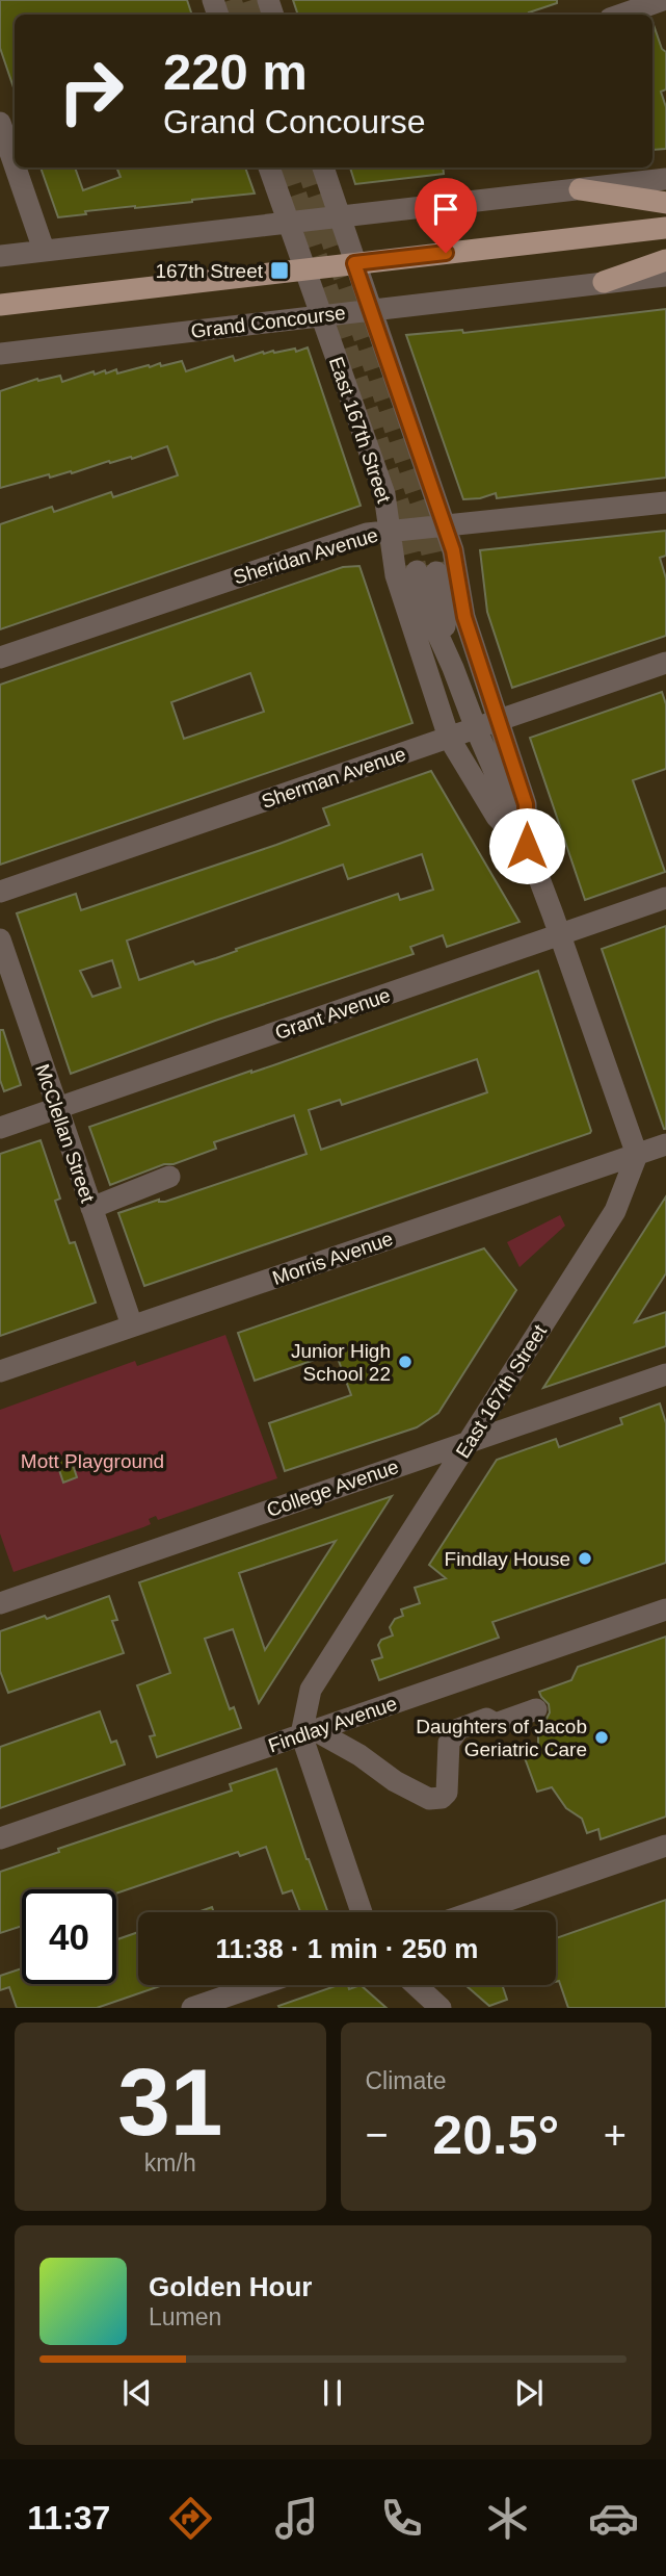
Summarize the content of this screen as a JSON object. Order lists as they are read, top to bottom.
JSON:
{
  "streets": {
    "street": [
      "Grand Concourse",
      "East 167th Street",
      "Sheridan Avenue",
      "Sherman Avenue",
      "Grant Avenue",
      "McClellan Street",
      "Morris Avenue",
      "College Avenue",
      "Findlay Avenue"
    ]
  },
  "crossings": [
    ["Grand Concourse", "East 167th Street"],
    ["East 167th Street", "Sheridan Avenue"],
    ["East 167th Street", "Sherman Avenue"],
    ["East 167th Street", "Grant Avenue"],
    ["East 167th Street", "Morris Avenue"],
    ["East 167th Street", "College Avenue"],
    ["East 167th Street", "Findlay Avenue"],
    ["Grant Avenue", "McClellan Street"],
    ["McClellan Street", "Morris Avenue"]
  ],
  "parks": ["Mott Playground"],
  "places": {
    "transit": ["167th Street"],
    "other": ["Junior High School 22", "Findlay House", "Daughters of Jacob Geriatric Care"]
  },
  "page": {
    "turn": ["220 m", "Grand Concourse"],
    "limit": "40",
    "trip": "11:38 · 1 min · 250 m",
    "tile": [
      ["31", "km/h"],
      "Climate"
    ],
    "heat": ["−", "20.5°", "+"],
    "song": ["Golden Hour", "Lumen"],
    "tabs": "11:37"
  }
}
